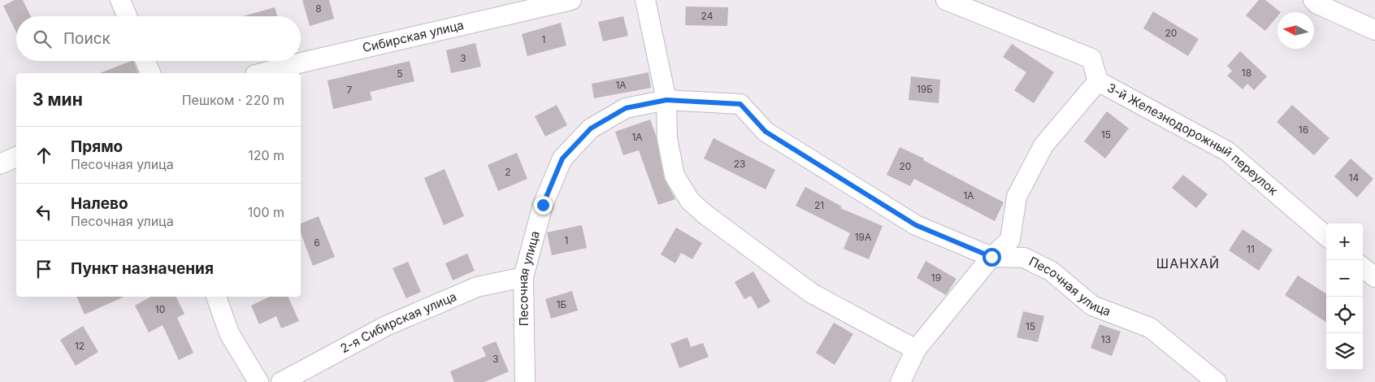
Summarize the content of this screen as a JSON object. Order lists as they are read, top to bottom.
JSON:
{
  "streets": {
    "street": [
      "Сибирская улица",
      "3-й Железнодорожный переулок",
      "Песочная улица",
      "2-я Сибирская улица"
    ]
  },
  "crossings": [
    ["Песочная улица", "2-я Сибирская улица"]
  ],
  "districts": ["ШАНХАЙ"],
  "house_numbers": [
    "8",
    "24",
    "20",
    "1",
    "3",
    "18",
    "5",
    "1А",
    "19Б",
    "7",
    "16",
    "15",
    "1А",
    "23",
    "20",
    "2",
    "14",
    "1А",
    "21",
    "19А",
    "1",
    "6",
    "11",
    "19",
    "1Б",
    "10",
    "15",
    "13",
    "12",
    "3"
  ],
  "north": "left",
  "page": {
    "search": "Поиск",
    "heading": ["3 мин", "Пешком · 220 m"],
    "list": [
      ["Прямо", "Песочная улица", "120 m"],
      ["Налево", "Песочная улица", "100 m"],
      "Пункт назначения"
    ],
    "map_buttons": ["+", "−"]
  }
}
